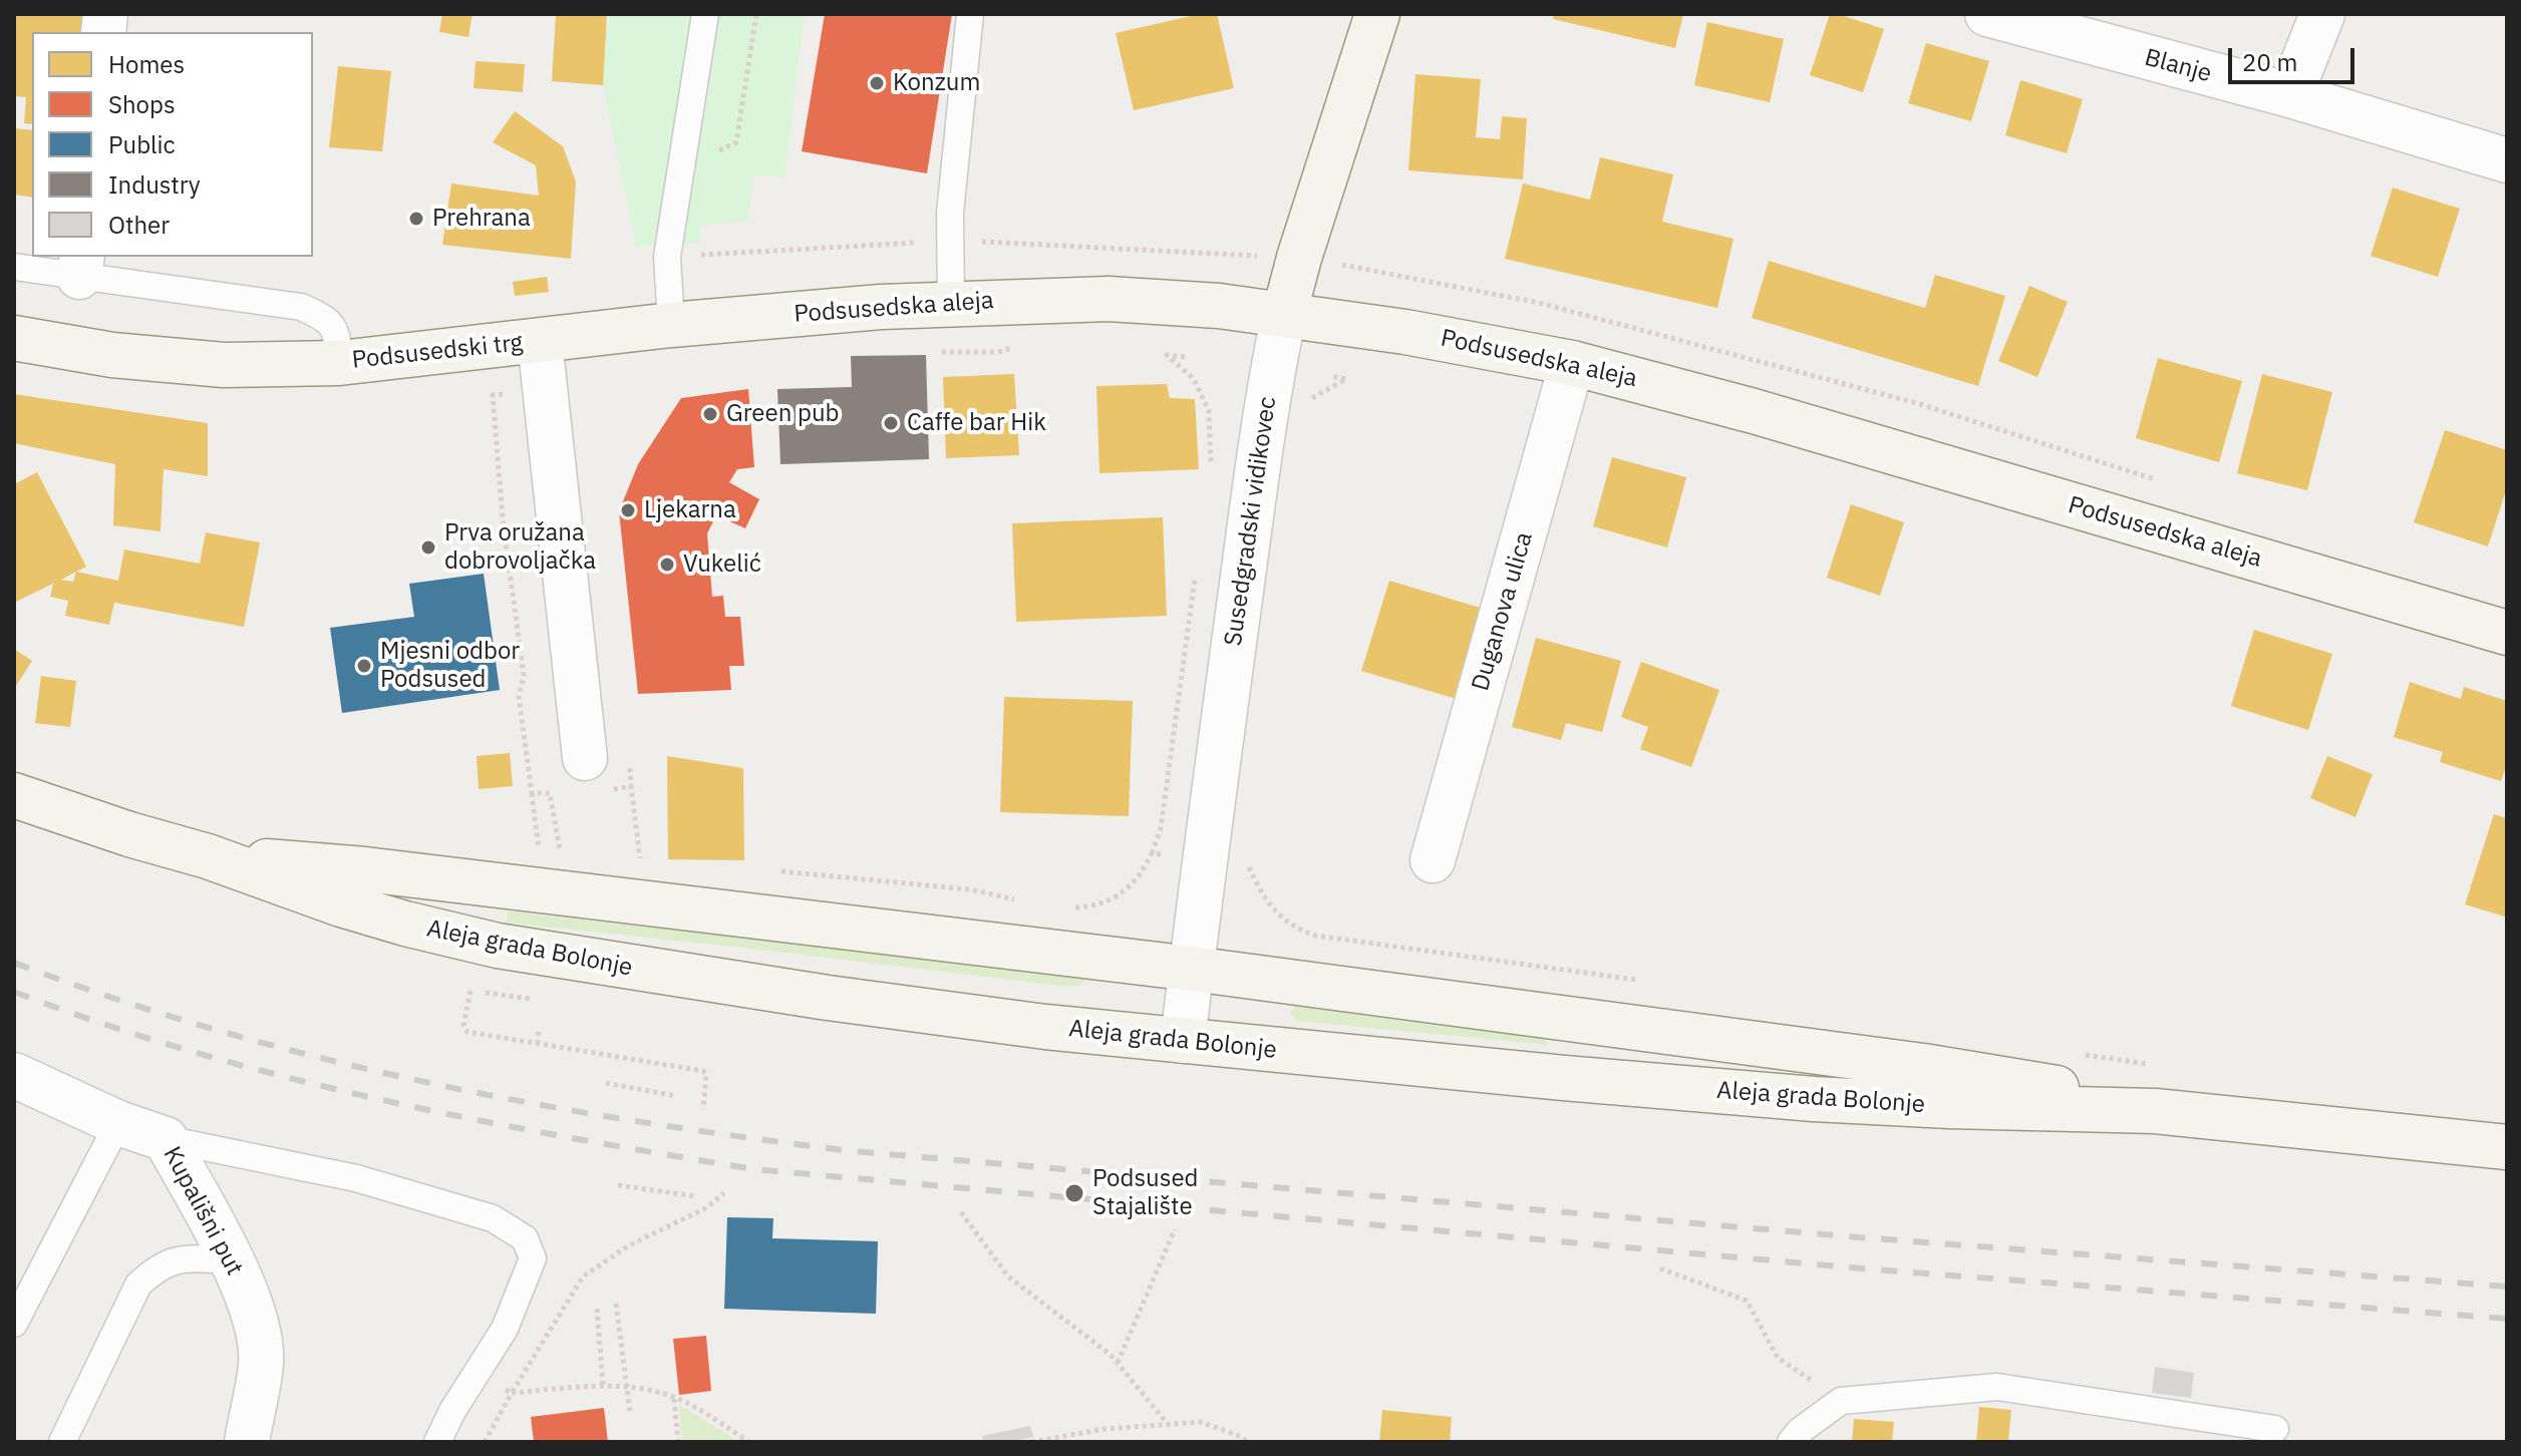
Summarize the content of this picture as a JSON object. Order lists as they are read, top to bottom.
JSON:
{
  "streets": {
    "main road": [
      "Podsusedska aleja",
      "Podsusedski trg",
      "Susedgradski vidikovec",
      "Aleja grada Bolonje"
    ],
    "street": ["Blanje", "Duganova ulica", "Kupališni put"]
  },
  "crossings": [
    ["Podsusedska aleja", "Podsusedski trg"],
    ["Podsusedska aleja", "Susedgradski vidikovec"],
    ["Podsusedska aleja", "Duganova ulica"],
    ["Susedgradski vidikovec", "Aleja grada Bolonje"]
  ],
  "places": [
    "Konzum",
    "Prehrana",
    "Green pub",
    "Caffe bar Hik",
    "Ljekarna",
    "Prva oružana dobrovoljačka",
    "Vukelić",
    "Mjesni odbor Podsused",
    "Podsused Stajalište"
  ],
  "legend": [
    "Homes",
    "Shops",
    "Public",
    "Industry",
    "Other"
  ],
  "scale_bar": "20 m"
}
